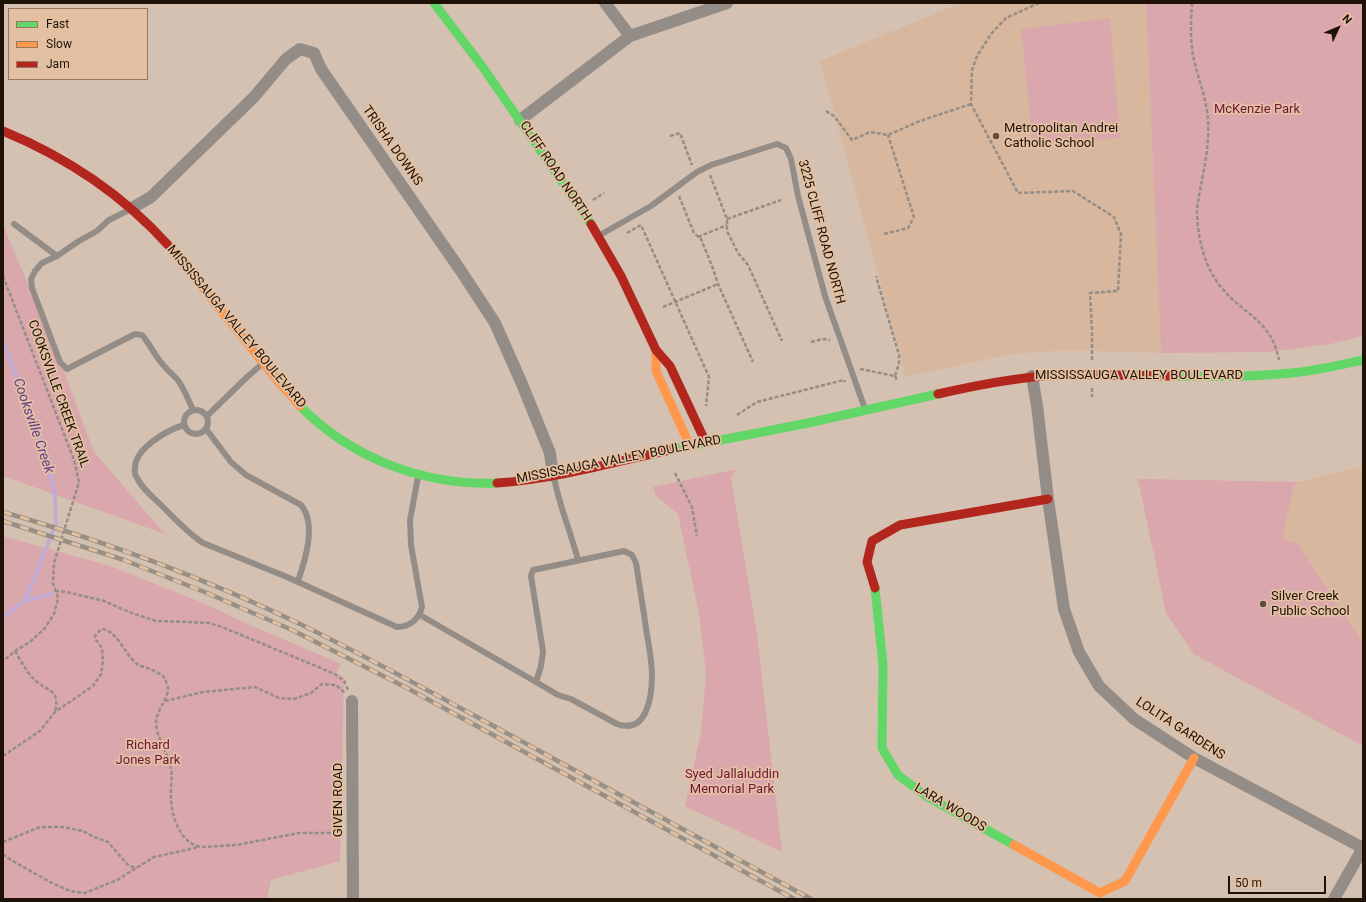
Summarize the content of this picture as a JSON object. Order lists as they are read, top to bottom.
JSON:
{
  "streets": {
    "street": [
      "TRISHA DOWNS",
      "CLIFF ROAD NORTH",
      "MISSISSAUGA VALLEY BOULEVARD",
      "LOLITA GARDENS",
      "GIVEN ROAD",
      "LARA WOODS"
    ],
    "lane": ["3225 CLIFF ROAD NORTH"],
    "path": ["COOKSVILLE CREEK TRAIL"]
  },
  "crossings": [
    ["TRISHA DOWNS", "MISSISSAUGA VALLEY BOULEVARD"],
    ["CLIFF ROAD NORTH", "3225 CLIFF ROAD NORTH"],
    ["CLIFF ROAD NORTH", "MISSISSAUGA VALLEY BOULEVARD"],
    ["3225 CLIFF ROAD NORTH", "MISSISSAUGA VALLEY BOULEVARD"],
    ["MISSISSAUGA VALLEY BOULEVARD", "LOLITA GARDENS"],
    ["LOLITA GARDENS", "LARA WOODS"]
  ],
  "water": ["Cooksville Creek"],
  "parks": ["McKenzie Park", "Richard Jones Park", "Syed Jallaluddin Memorial Park"],
  "places": ["Metropolitan Andrei Catholic School", "Silver Creek Public School"],
  "legend": ["Fast", "Slow", "Jam"],
  "scale_bar": "50 m",
  "north": "top right"
}
